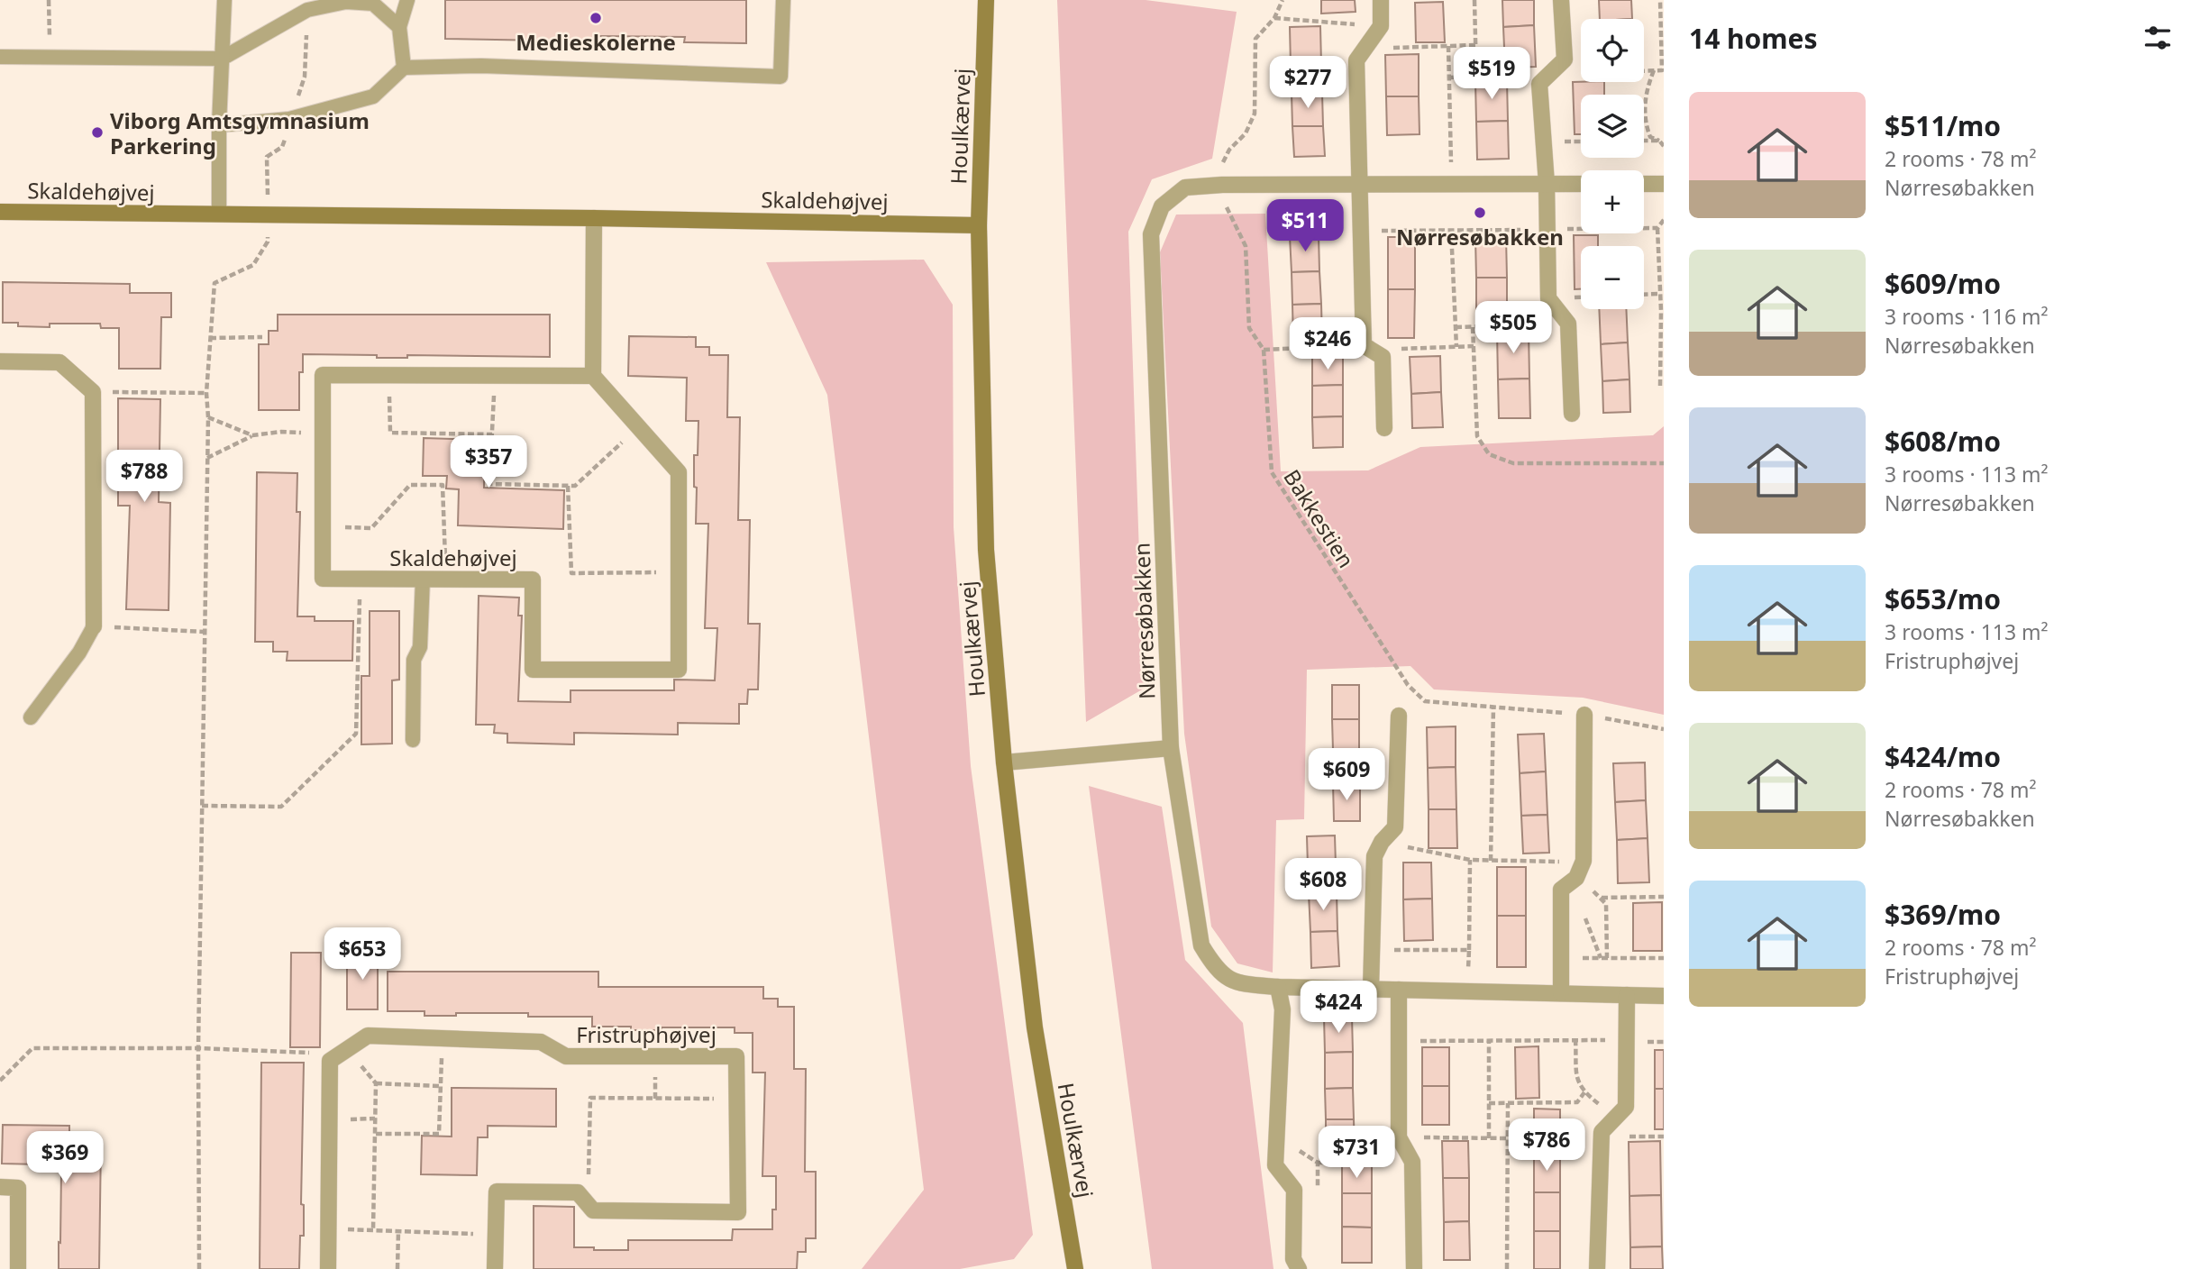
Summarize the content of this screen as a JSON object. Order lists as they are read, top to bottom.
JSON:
{
  "streets": {
    "street": [
      "Houlkærvej",
      "Skaldehøjvej",
      "Nørresøbakken",
      "Fristruphøjvej"
    ],
    "path": ["Bakkestien"]
  },
  "crossings": [
    ["Houlkærvej", "Skaldehøjvej"],
    ["Bakkestien", "Nørresøbakken"]
  ],
  "places": ["Medieskolerne", "Viborg Amtsgymnasium Parkering", "Nørresøbakken"],
  "page": {
    "heading": "14 homes",
    "map_buttons": ["+", "−"],
    "price": [
      "$519",
      "$277",
      "$511",
      "$505",
      "$246",
      "$357",
      "$788",
      "$609",
      "$608",
      "$653",
      "$424",
      "$786",
      "$731",
      "$369"
    ],
    "list": [
      {
        "name": "$511/mo",
        "note": "2 rooms · 78 m² · Nørresøbakken"
      },
      {
        "name": "$609/mo",
        "note": "3 rooms · 116 m² · Nørresøbakken"
      },
      {
        "name": "$608/mo",
        "note": "3 rooms · 113 m² · Nørresøbakken"
      },
      {
        "name": "$653/mo",
        "note": "3 rooms · 113 m² · Fristruphøjvej"
      },
      {
        "name": "$424/mo",
        "note": "2 rooms · 78 m² · Nørresøbakken"
      },
      {
        "name": "$369/mo",
        "note": "2 rooms · 78 m² · Fristruphøjvej"
      }
    ]
  }
}
